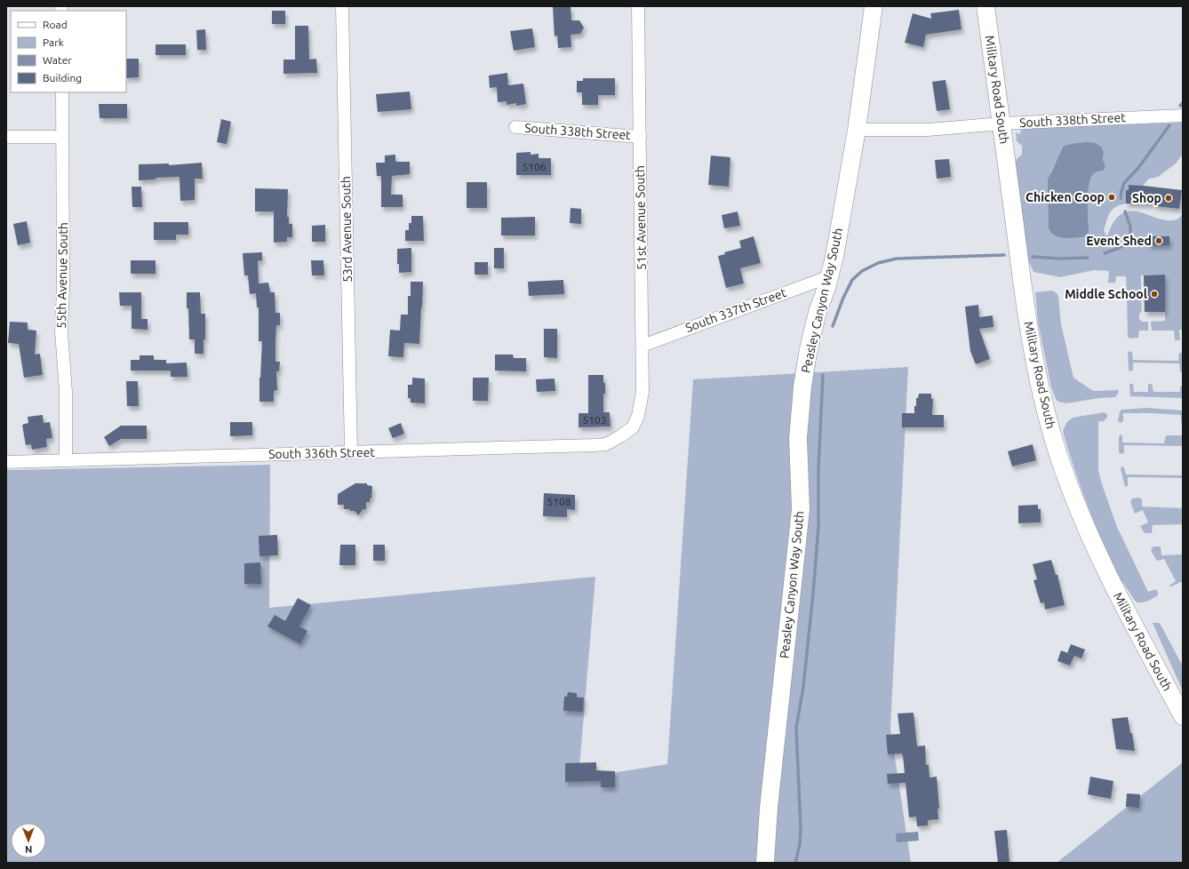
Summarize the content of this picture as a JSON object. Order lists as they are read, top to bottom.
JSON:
{
  "streets": {
    "street": [
      "Military Road South",
      "South 338th Street",
      "51st Avenue South",
      "53rd Avenue South",
      "55th Avenue South",
      "Peasley Canyon Way South",
      "South 337th Street",
      "South 336th Street"
    ]
  },
  "crossings": [
    ["Military Road South", "South 338th Street"],
    ["South 338th Street", "51st Avenue South"],
    ["South 338th Street", "Peasley Canyon Way South"],
    ["51st Avenue South", "South 337th Street"],
    ["51st Avenue South", "South 336th Street"],
    ["53rd Avenue South", "South 336th Street"],
    ["55th Avenue South", "South 336th Street"],
    ["Peasley Canyon Way South", "South 337th Street"]
  ],
  "places": [
    "Chicken Coop",
    "Shop",
    "Event Shed",
    "Middle School"
  ],
  "house_numbers": ["5106", "5103", "5108"],
  "legend": [
    "Road",
    "Park",
    "Water",
    "Building"
  ],
  "north": "bottom"
}
